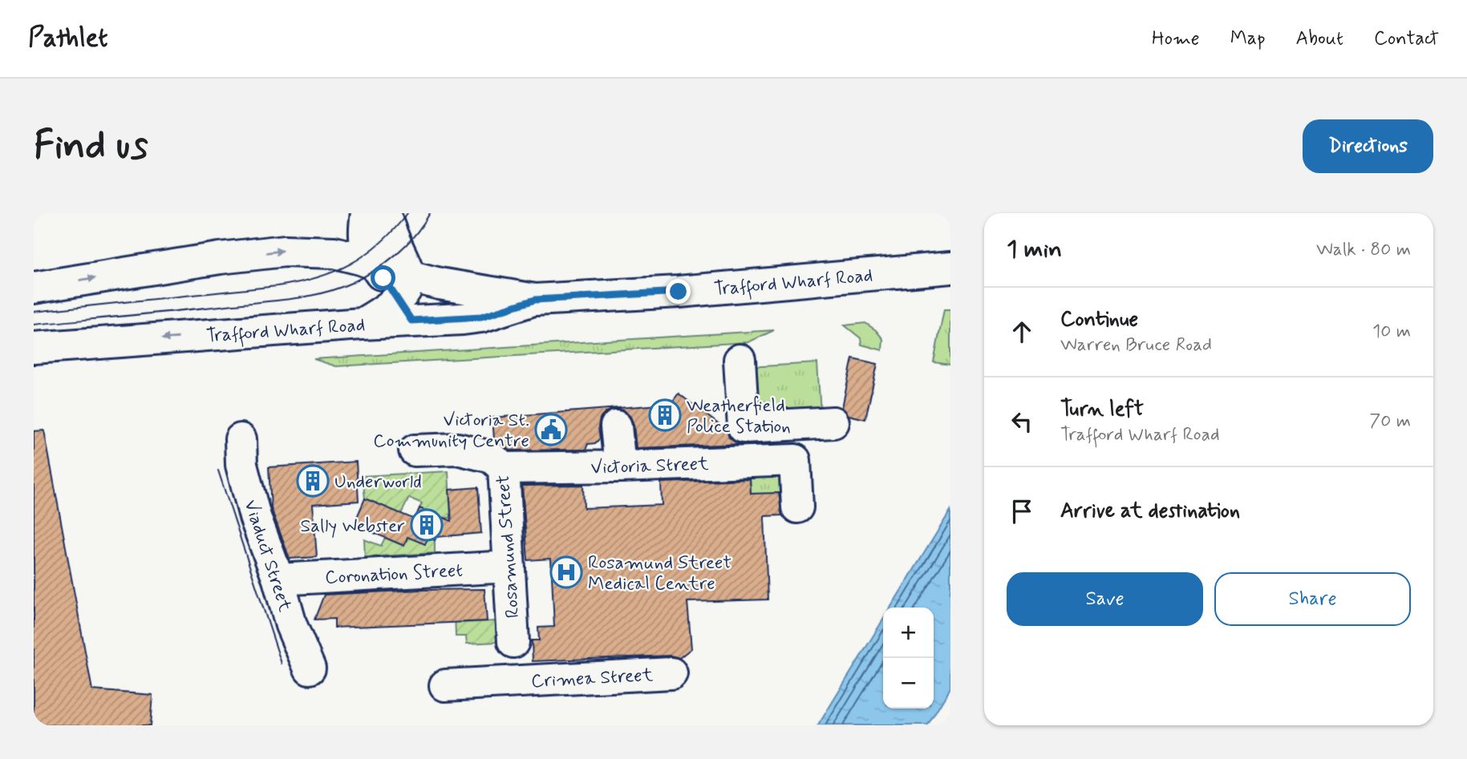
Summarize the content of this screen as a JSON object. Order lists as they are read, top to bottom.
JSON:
{
  "streets": {
    "street": [
      "Trafford Wharf Road",
      "Victoria Street",
      "Rosamund Street",
      "Viaduct Street",
      "Coronation Street",
      "Crimea Street"
    ]
  },
  "crossings": [
    ["Victoria Street", "Rosamund Street"],
    ["Rosamund Street", "Coronation Street"],
    ["Rosamund Street", "Crimea Street"],
    ["Viaduct Street", "Coronation Street"]
  ],
  "places": {
    "building": ["Weatherfield Police Station", "Underworld", "Sally Webster"],
    "public building": ["Victoria St. Community Centre"],
    "hospital": ["Rosamund Street Medical Centre"]
  },
  "page": {
    "header": "Pathlet",
    "nav": [
      "Home",
      "Map",
      "About",
      "Contact"
    ],
    "buttons": [
      "Directions",
      ["Save", "Share"]
    ],
    "title": "Find us",
    "heading": ["1 min", "Walk · 80 m"],
    "list": [
      ["Continue", "Warren Bruce Road", "10 m"],
      ["Turn left", "Trafford Wharf Road", "70 m"],
      "Arrive at destination"
    ],
    "map_buttons": ["+", "−"]
  }
}
